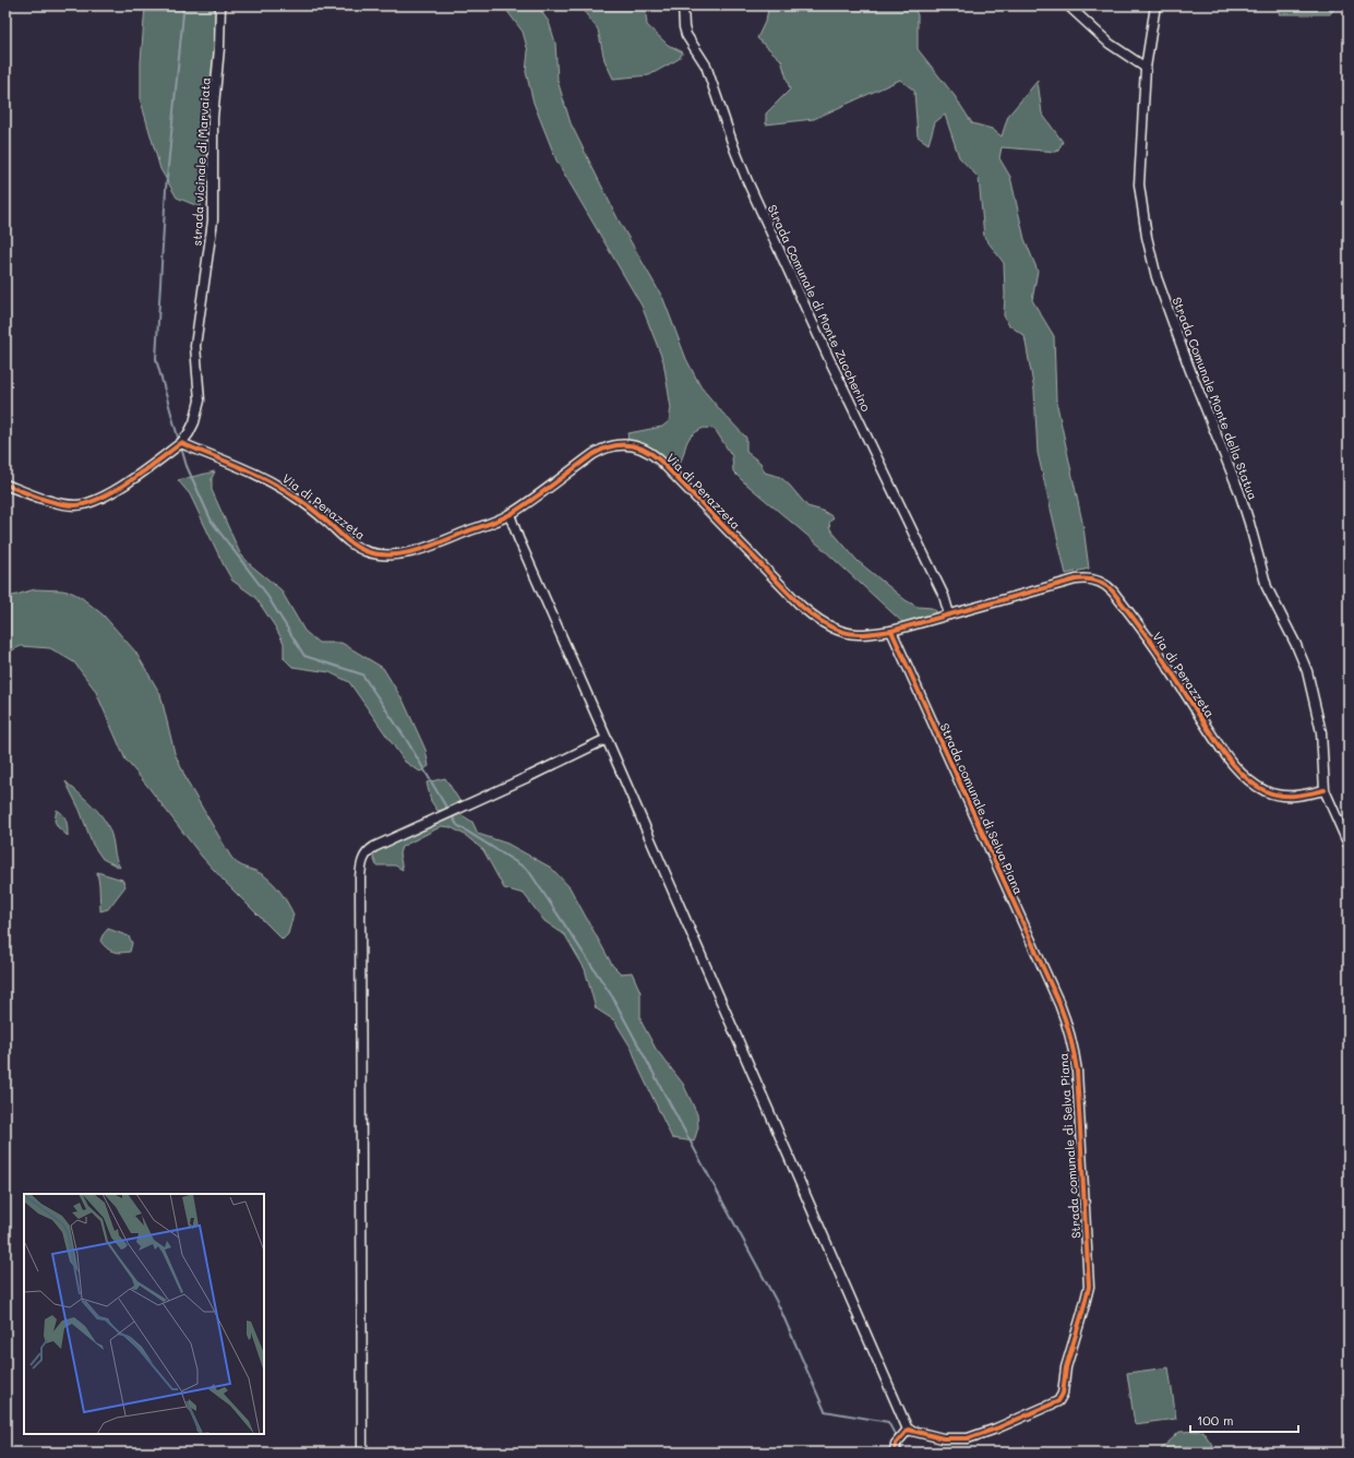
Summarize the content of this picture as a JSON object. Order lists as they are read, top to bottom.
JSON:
{
  "streets": {
    "street": [
      "strada vicinale di Marvaiata",
      "Strada Comunale di Monte Zuccherino",
      "Strada Comunale Monte della Statua",
      "Via di Perazzeta",
      "Strada comunale di Selva Piana"
    ]
  },
  "crossings": [
    ["strada vicinale di Marvaiata", "Via di Perazzeta"],
    ["Strada Comunale di Monte Zuccherino", "Via di Perazzeta"],
    ["Strada Comunale Monte della Statua", "Via di Perazzeta"],
    ["Via di Perazzeta", "Strada comunale di Selva Piana"]
  ],
  "scale_bar": "100 m"
}
